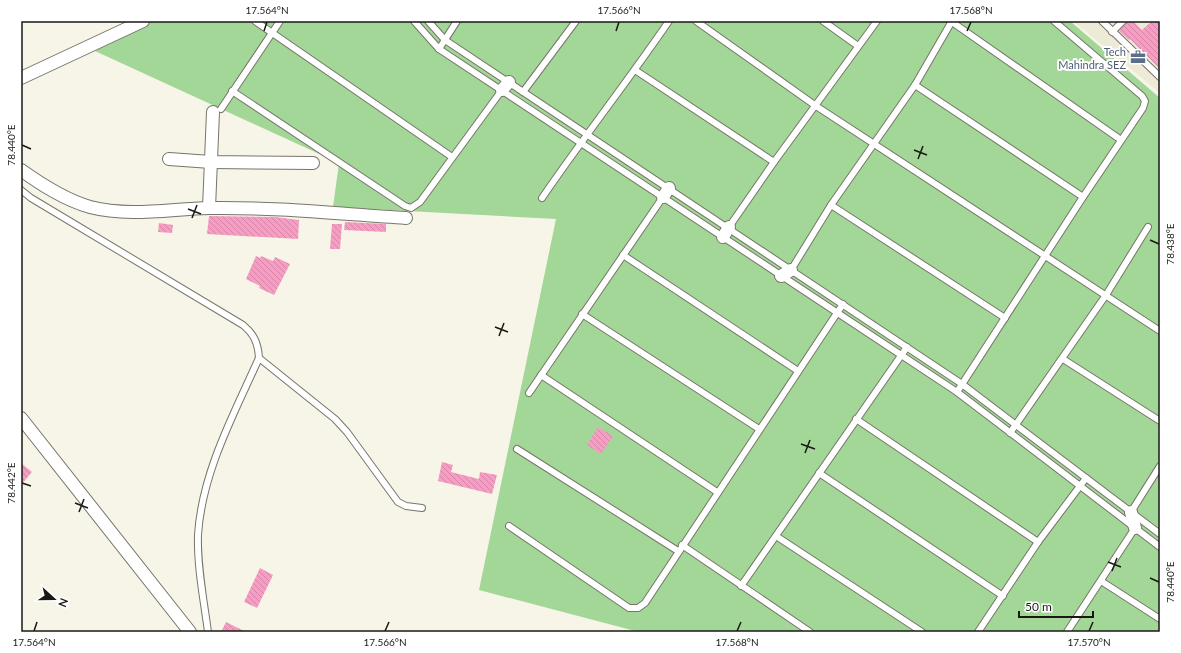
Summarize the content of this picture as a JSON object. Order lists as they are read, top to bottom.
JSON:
{
  "places": {
    "office": ["Tech Mahindra SEZ"]
  },
  "scale_bar": "50 m",
  "north": "right",
  "coordinates": [
    "17.564°N",
    "17.566°N",
    "17.568°N",
    "78.440°E",
    "78.438°E",
    "78.442°E",
    "17.570°N"
  ]
}
